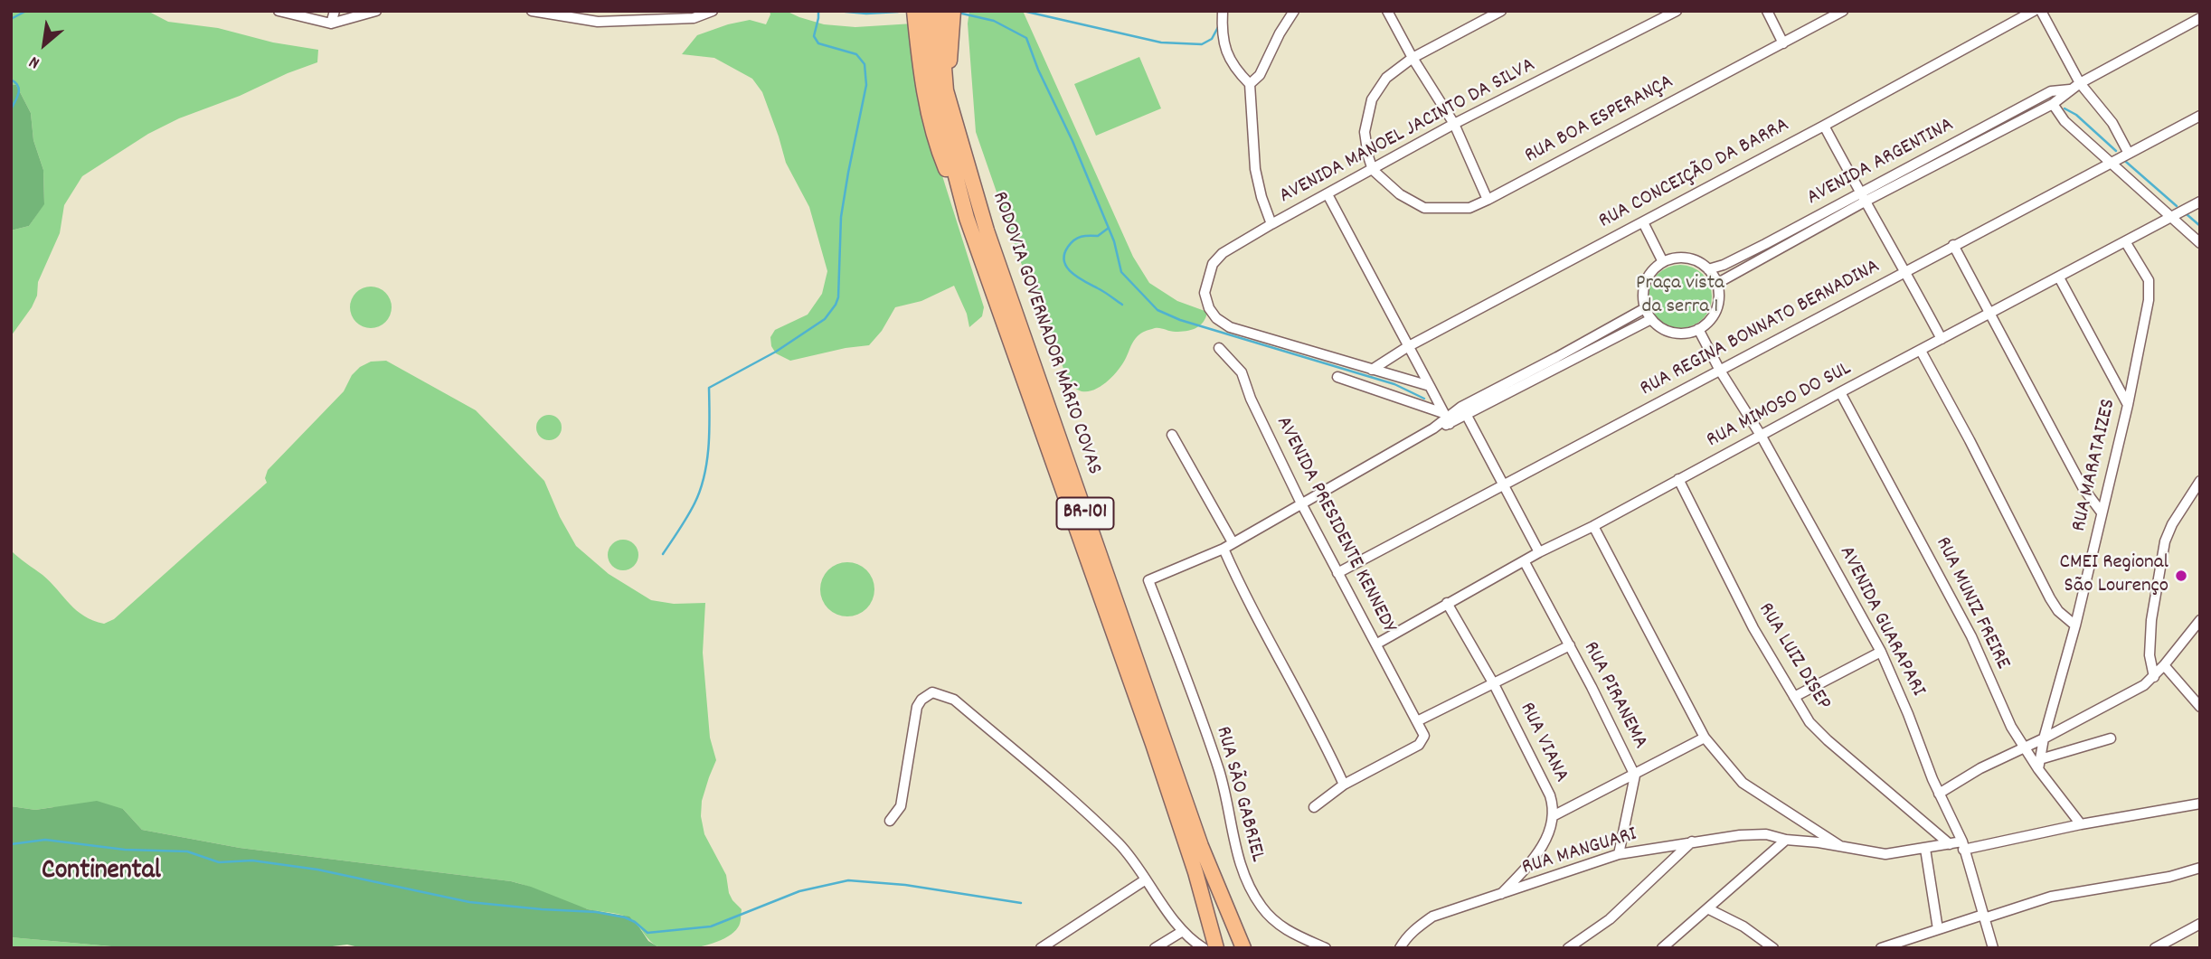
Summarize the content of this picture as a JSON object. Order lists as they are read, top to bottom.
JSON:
{
  "streets": {
    "main road": ["RODOVIA GOVERNADOR MÁRIO COVAS", "BR-101"],
    "street": [
      "RUA BOA ESPERANÇA",
      "AVENIDA MANOEL JACINTO DA SILVA",
      "AVENIDA ARGENTINA",
      "RUA CONCEIÇÃO DA BARRA",
      "RUA REGINA BONNATO BERNADINA",
      "RUA MIMOSO DO SUL",
      "RUA MARATAIZES",
      "AVENIDA PRESIDENTE KENNEDY",
      "RUA MUNIZ FREIRE",
      "AVENIDA GUARAPARI",
      "RUA LUIZ DISEP",
      "RUA PIRANEMA",
      "RUA VIANA",
      "RUA SÃO GABRIEL",
      "RUA MANGUARI"
    ]
  },
  "crossings": [
    ["RUA BOA ESPERANÇA", "AVENIDA MANOEL JACINTO DA SILVA"],
    ["AVENIDA MANOEL JACINTO DA SILVA", "RUA CONCEIÇÃO DA BARRA"],
    ["AVENIDA ARGENTINA", "AVENIDA GUARAPARI"],
    ["RUA REGINA BONNATO BERNADINA", "AVENIDA PRESIDENTE KENNEDY"],
    ["RUA REGINA BONNATO BERNADINA", "AVENIDA GUARAPARI"],
    ["RUA MIMOSO DO SUL", "RUA MARATAIZES"],
    ["RUA MIMOSO DO SUL", "AVENIDA PRESIDENTE KENNEDY"],
    ["RUA MIMOSO DO SUL", "RUA MUNIZ FREIRE"],
    ["RUA MIMOSO DO SUL", "AVENIDA GUARAPARI"],
    ["RUA MIMOSO DO SUL", "RUA LUIZ DISEP"],
    ["RUA MIMOSO DO SUL", "RUA PIRANEMA"],
    ["RUA MIMOSO DO SUL", "RUA VIANA"],
    ["RUA MARATAIZES", "RUA MUNIZ FREIRE"],
    ["RUA MUNIZ FREIRE", "RUA MANGUARI"],
    ["AVENIDA GUARAPARI", "RUA MANGUARI"],
    ["RUA LUIZ DISEP", "RUA MANGUARI"],
    ["RUA PIRANEMA", "RUA MANGUARI"],
    ["RUA VIANA", "RUA MANGUARI"]
  ],
  "districts": ["Continental"],
  "parks": ["Praça vista da serra 1"],
  "places": ["CMEI Regional São Lourenço"],
  "north": "bottom left"
}
